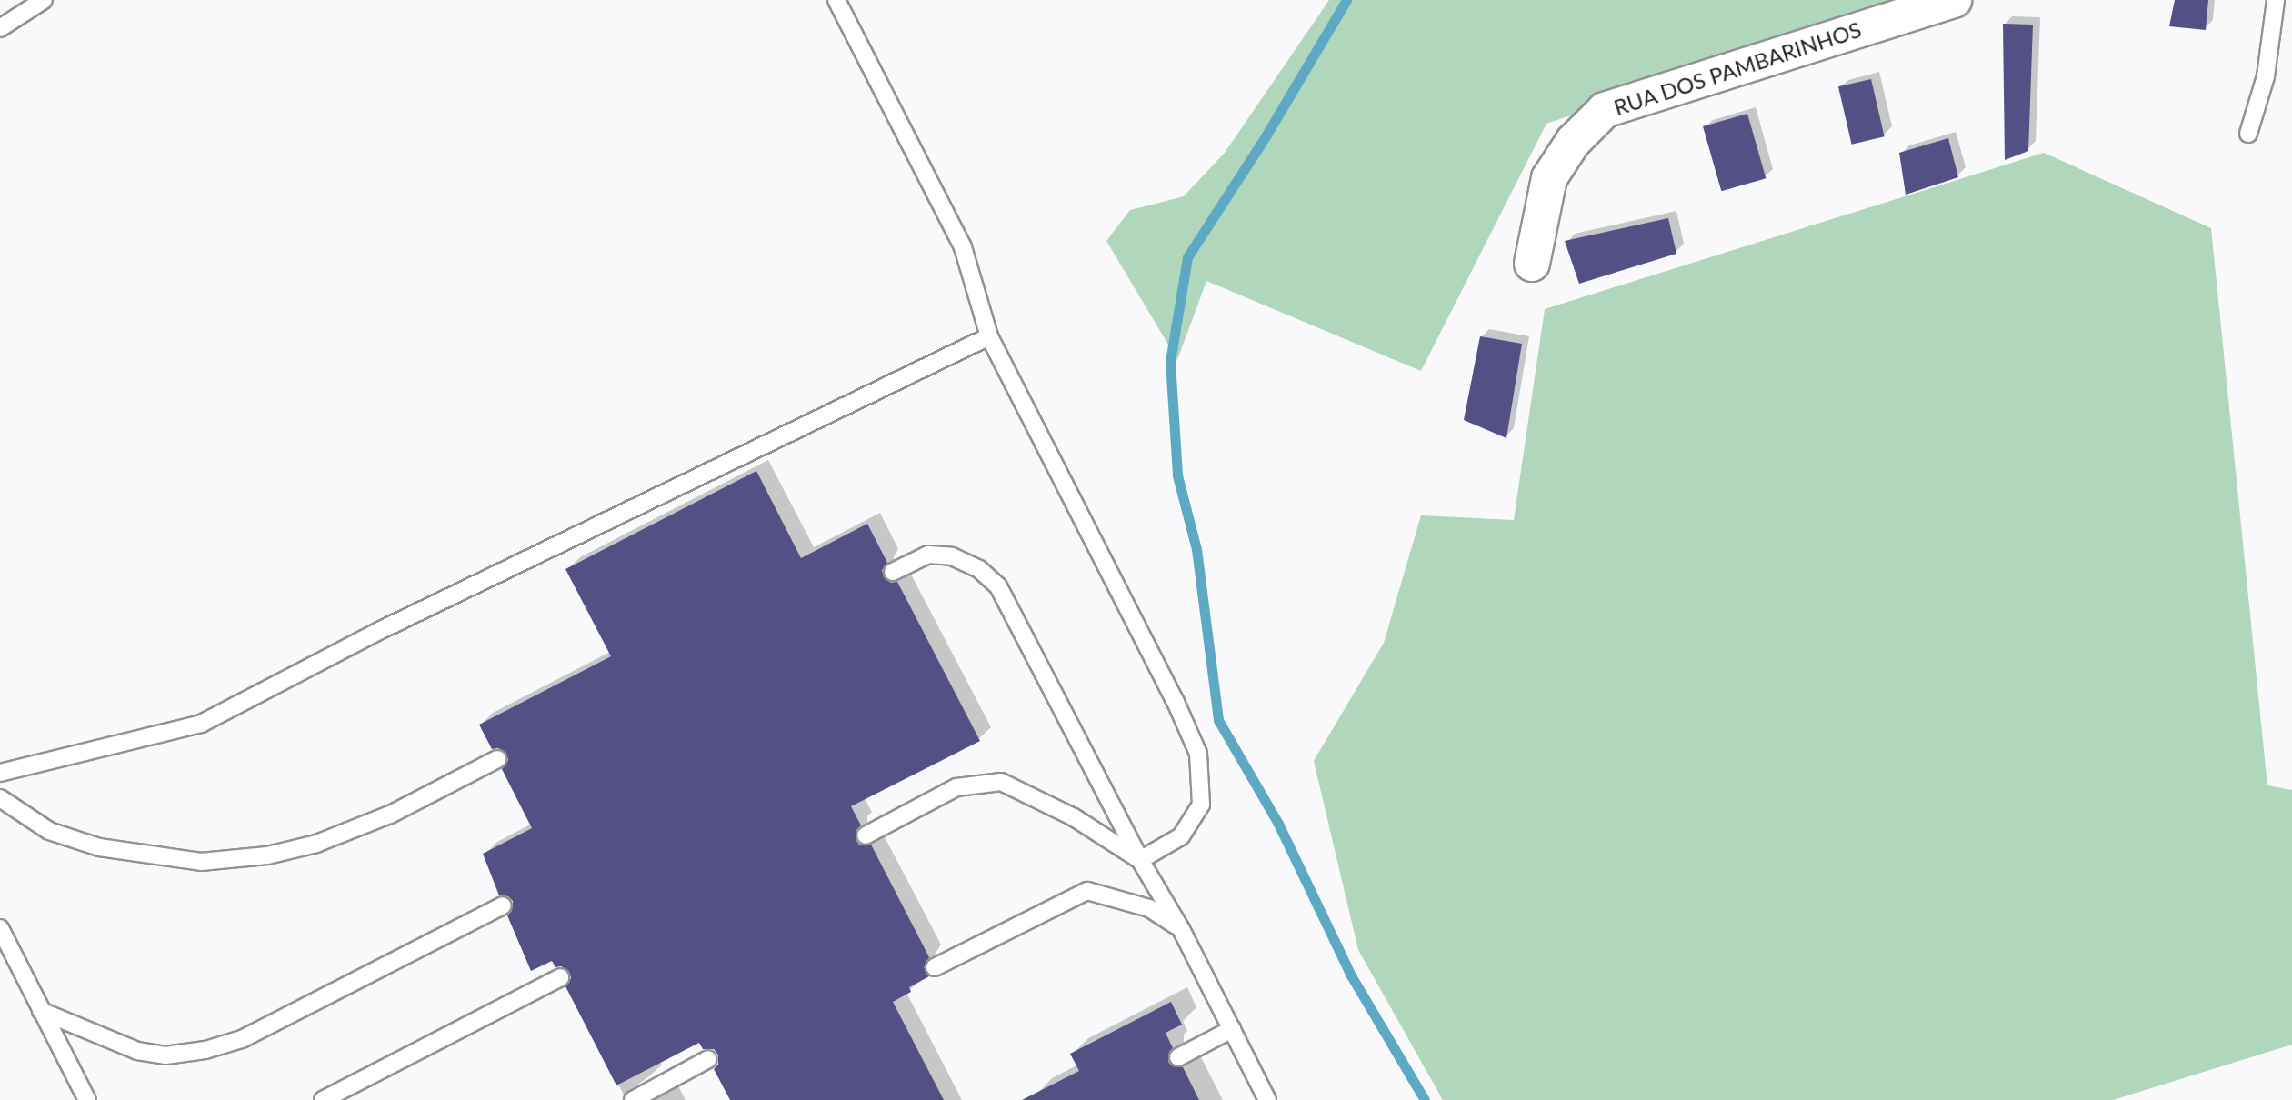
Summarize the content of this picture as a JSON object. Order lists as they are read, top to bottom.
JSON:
{
  "streets": {
    "street": ["RUA DOS PAMBARINHOS"]
  }
}
